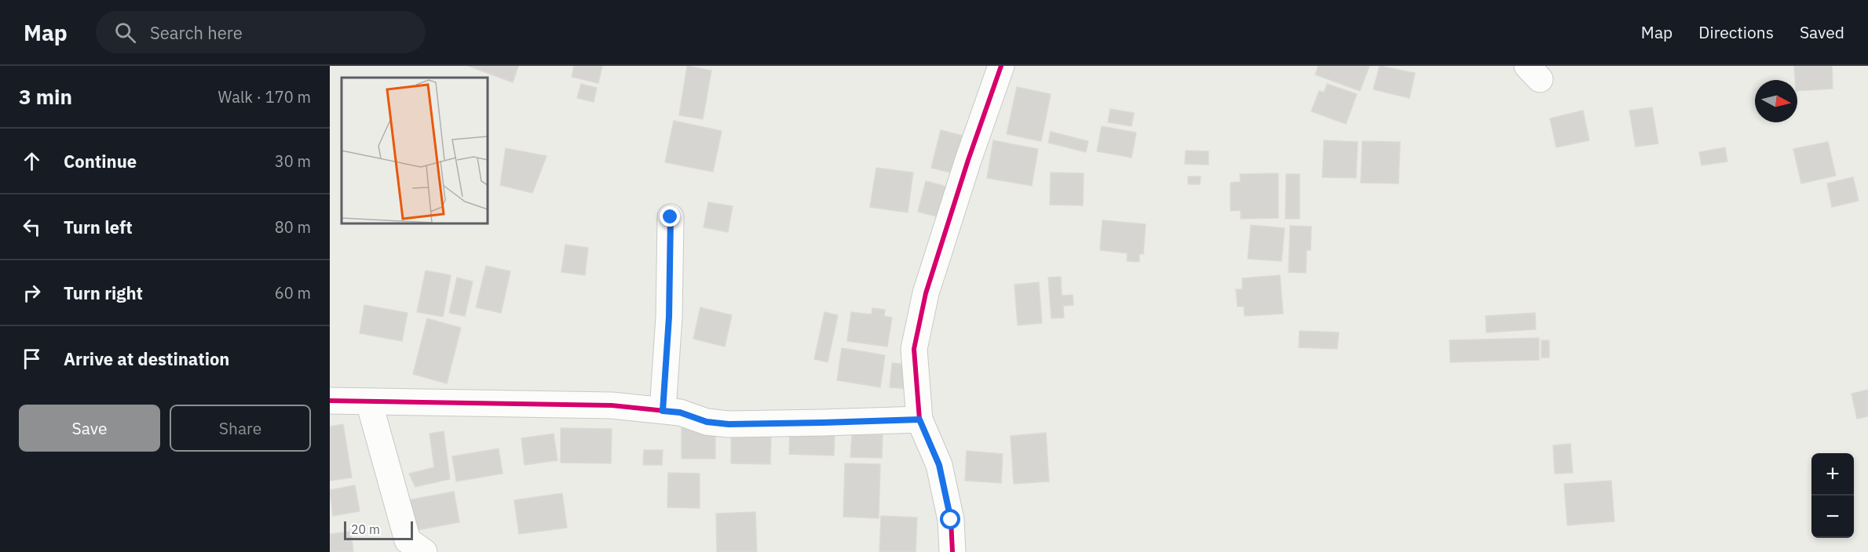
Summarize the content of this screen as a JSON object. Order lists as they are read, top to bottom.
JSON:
{
  "scale_bar": "20 m",
  "north": "right",
  "page": {
    "header": "Map",
    "search": "Search here",
    "nav": ["Map", "Directions", "Saved"],
    "heading": ["3 min", "Walk · 170 m"],
    "list": [
      ["Continue", "30 m"],
      ["Turn left", "80 m"],
      ["Turn right", "60 m"],
      "Arrive at destination"
    ],
    "buttons": ["Save", "Share"],
    "map_buttons": ["+", "−"],
    "scale": "20 m"
  }
}
